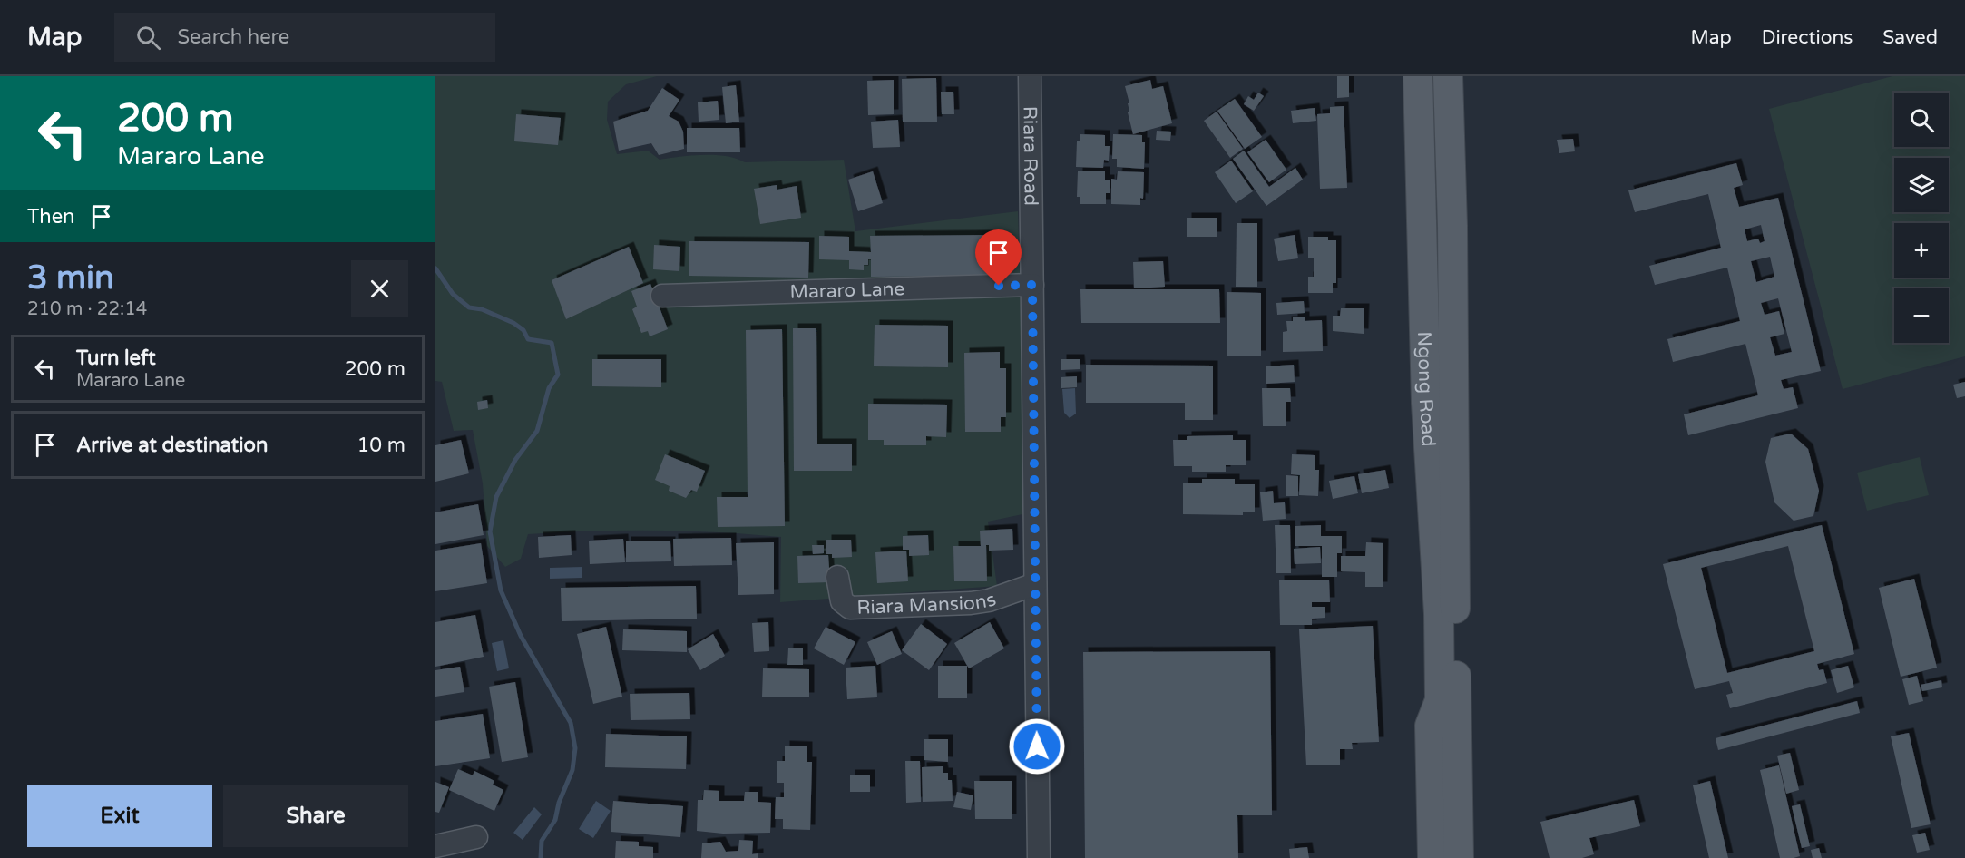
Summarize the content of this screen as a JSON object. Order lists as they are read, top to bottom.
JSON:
{
  "streets": {
    "main road": ["Ngong Road"],
    "street": ["Riara Road", "Mararo Lane", "Riara Mansions"]
  },
  "crossings": [
    ["Riara Road", "Mararo Lane"],
    ["Riara Road", "Riara Mansions"]
  ],
  "page": {
    "header": "Map",
    "search": "Search here",
    "nav": ["Map", "Directions", "Saved"],
    "turn": ["200 m", "Mararo Lane"],
    "map_buttons": ["+", "−"],
    "then": "Then",
    "heading": ["3 min", "210 m · 22:14"],
    "list": [
      {
        "name": "Turn left",
        "note": "Mararo Lane",
        "value": "200 m"
      },
      {
        "name": "Arrive at destination",
        "value": "10 m"
      }
    ],
    "buttons": ["Exit", "Share"]
  }
}
